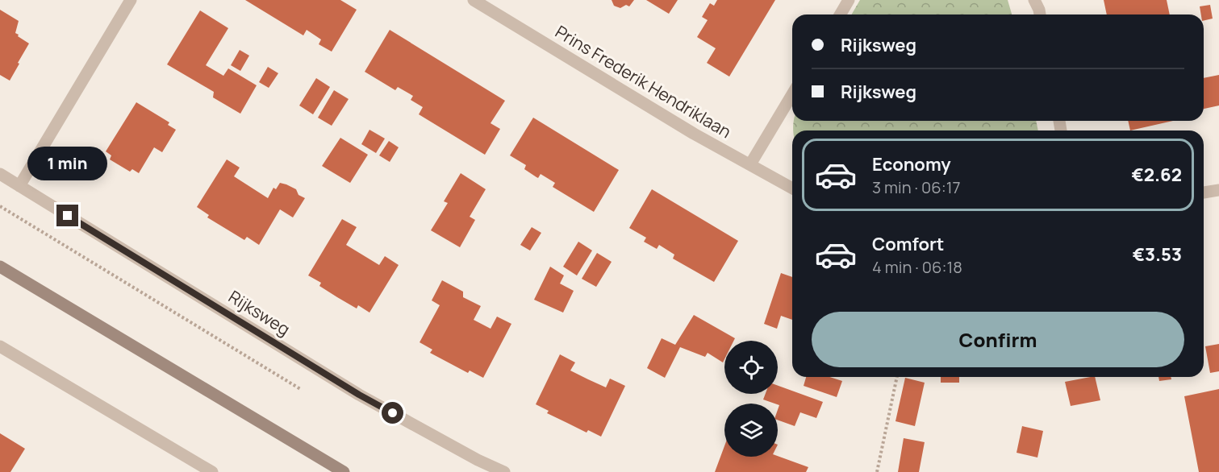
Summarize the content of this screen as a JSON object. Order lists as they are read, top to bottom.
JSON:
{
  "streets": {
    "street": ["Prins Frederik Hendriklaan", "Rijksweg"]
  },
  "page": {
    "banner": ["Rijksweg", "Rijksweg"],
    "list": [
      {
        "name": "Economy",
        "note": "3 min · 06:17",
        "value": "€2.62"
      },
      {
        "name": "Comfort",
        "note": "4 min · 06:18",
        "value": "€3.53"
      }
    ],
    "bubble": "1 min",
    "buttons": "Confirm"
  }
}
